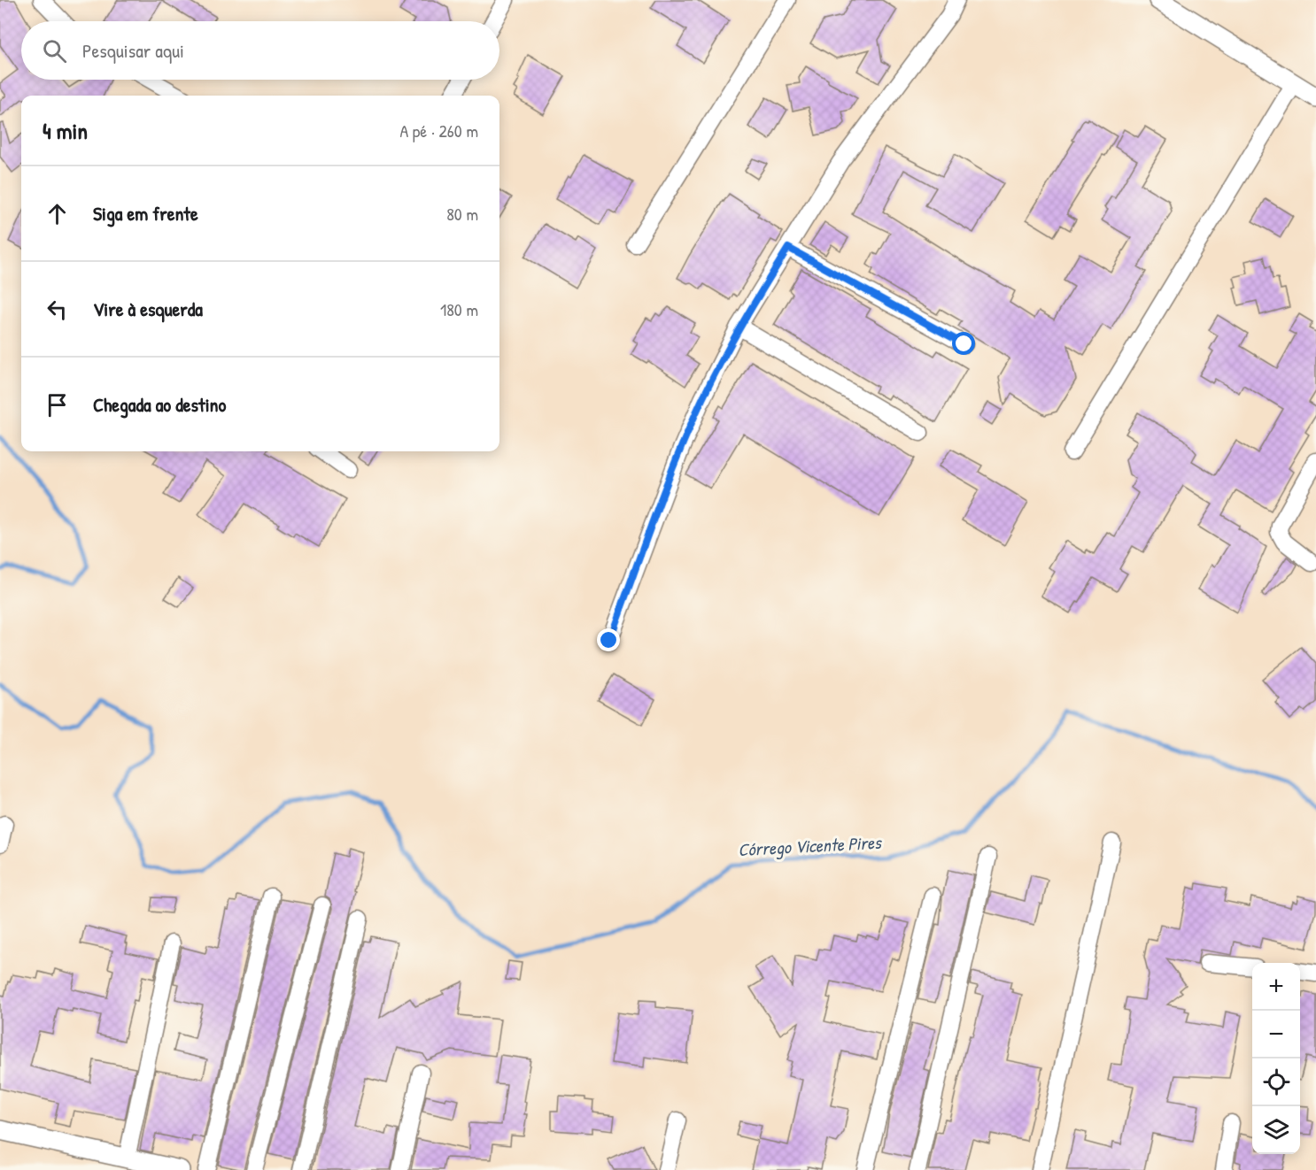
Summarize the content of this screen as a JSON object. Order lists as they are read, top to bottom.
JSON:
{
  "water": ["Córrego Vicente Pires"],
  "page": {
    "search": "Pesquisar aqui",
    "heading": ["4 min", "A pé · 260 m"],
    "list": [
      ["Siga em frente", "80 m"],
      ["Vire à esquerda", "180 m"],
      "Chegada ao destino"
    ],
    "map_buttons": ["+", "−"]
  }
}
